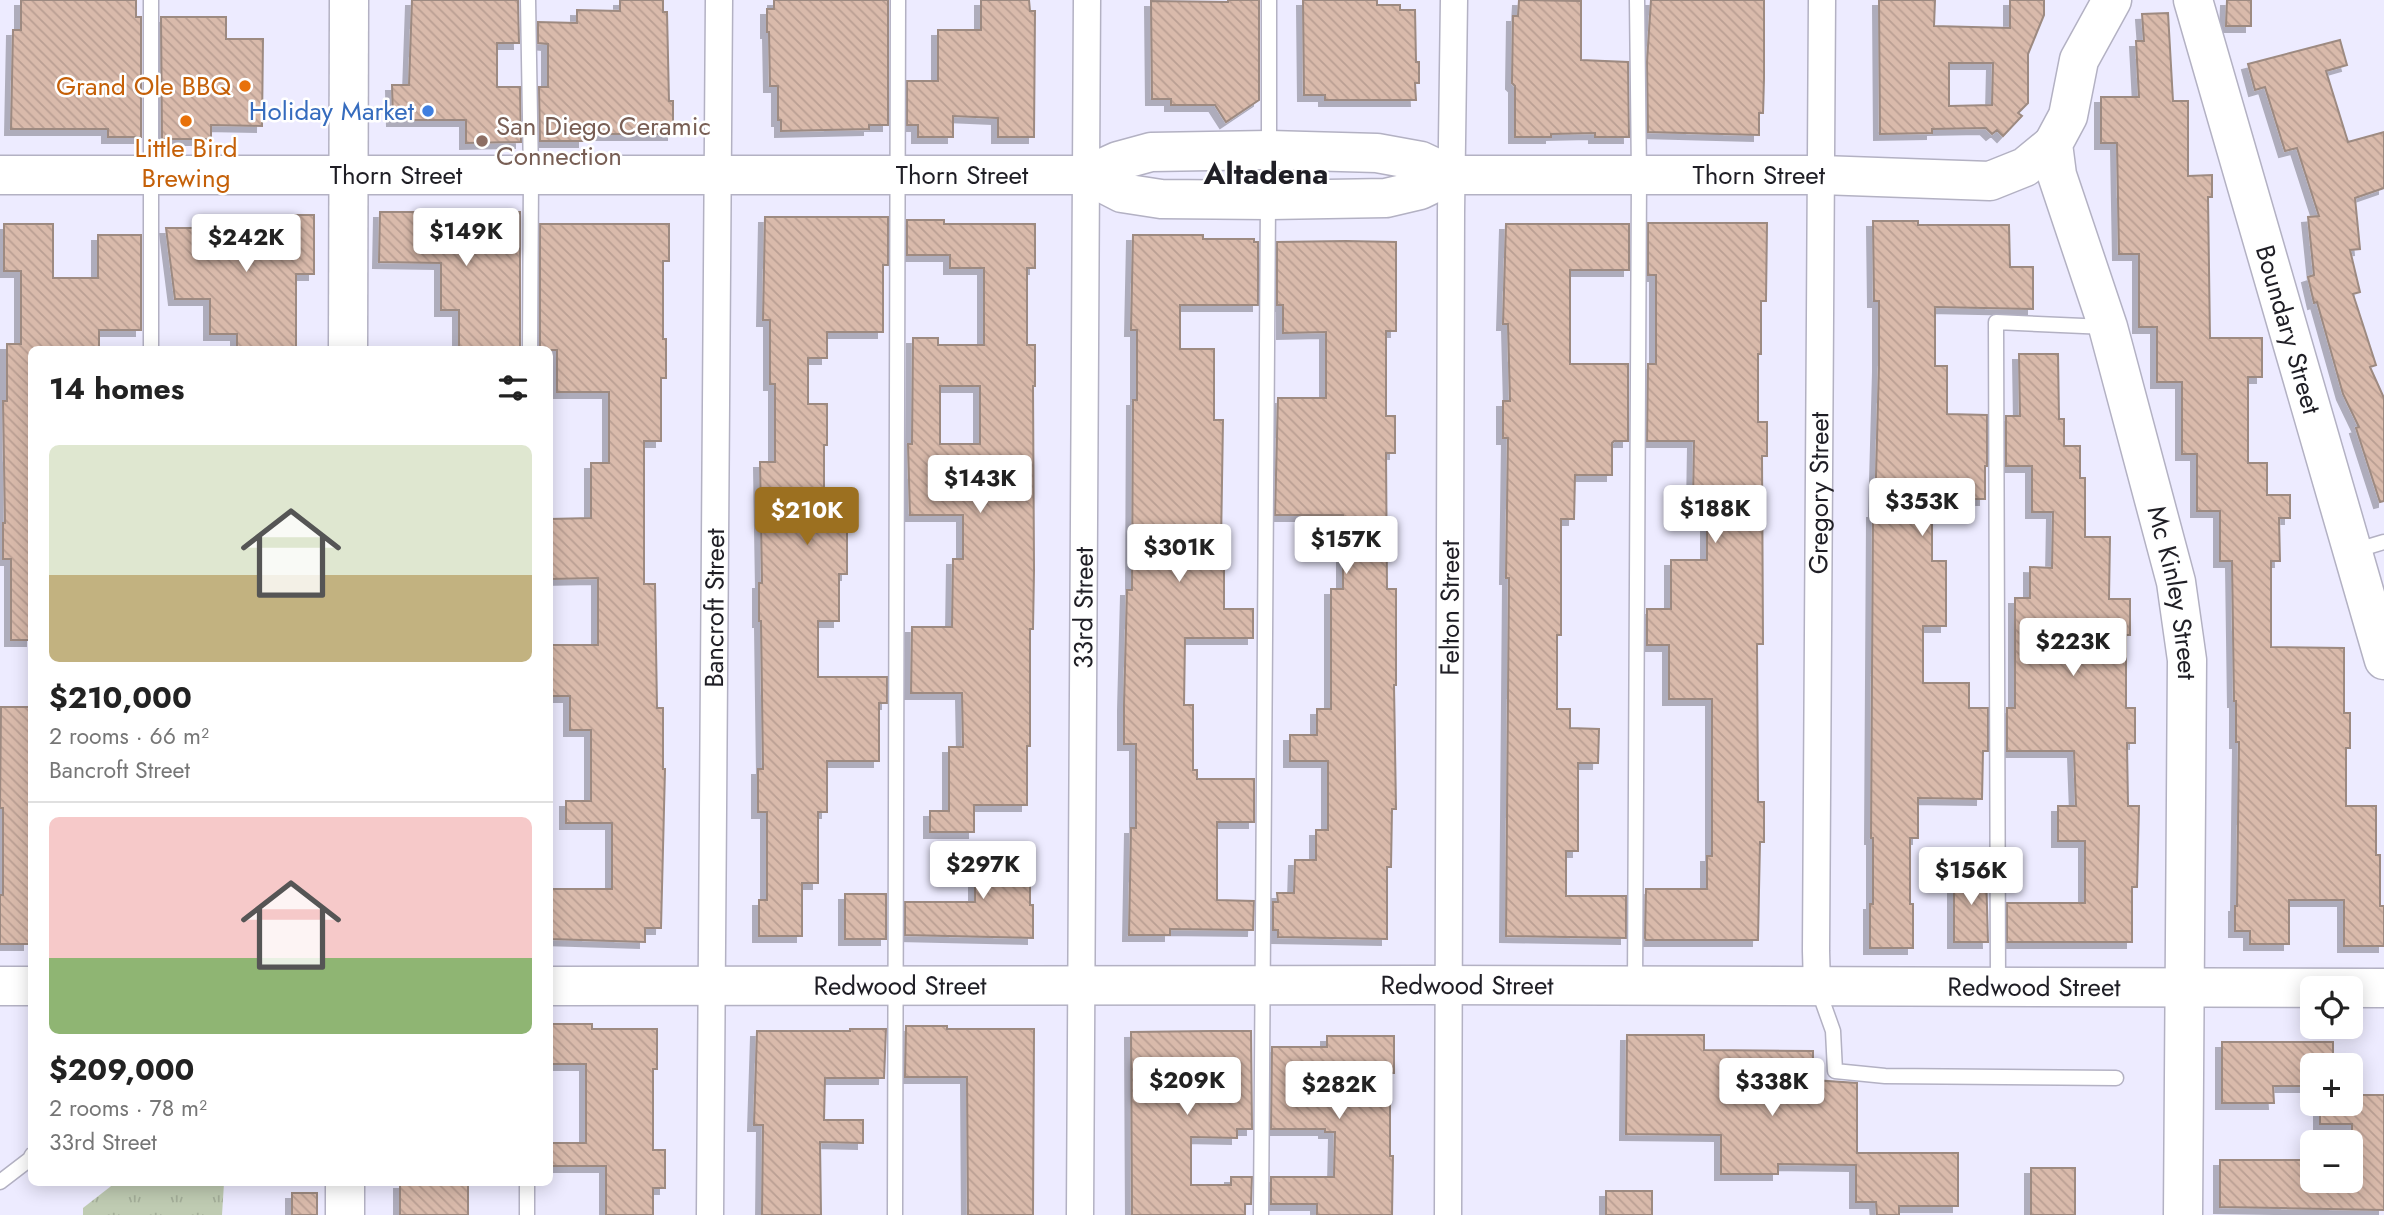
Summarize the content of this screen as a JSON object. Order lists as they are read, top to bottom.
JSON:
{
  "streets": {
    "street": [
      "Thorn Street",
      "Boundary Street",
      "Gregory Street",
      "Mc Kinley Street",
      "Felton Street",
      "Bancroft Street",
      "33rd Street",
      "Redwood Street"
    ]
  },
  "crossings": [
    ["Thorn Street", "Gregory Street"],
    ["Thorn Street", "Mc Kinley Street"],
    ["Thorn Street", "Felton Street"],
    ["Thorn Street", "Bancroft Street"],
    ["Thorn Street", "33rd Street"],
    ["Gregory Street", "Redwood Street"],
    ["Mc Kinley Street", "Redwood Street"],
    ["Felton Street", "Redwood Street"],
    ["Bancroft Street", "Redwood Street"],
    ["33rd Street", "Redwood Street"]
  ],
  "districts": ["Altadena"],
  "places": [
    "Grand Ole BBQ",
    "Holiday Market",
    "Little Bird Brewing",
    "San Diego Ceramic Connection"
  ],
  "page": {
    "price": [
      "$149K",
      "$242K",
      "$143K",
      "$353K",
      "$188K",
      "$210K",
      "$157K",
      "$301K",
      "$223K",
      "$297K",
      "$156K",
      "$209K",
      "$338K",
      "$282K"
    ],
    "heading": "14 homes",
    "list": [
      {
        "name": "$210,000",
        "note": "2 rooms · 66 m² · Bancroft Street"
      },
      {
        "name": "$209,000",
        "note": "2 rooms · 78 m² · 33rd Street"
      }
    ],
    "map_buttons": ["+", "−"]
  }
}
